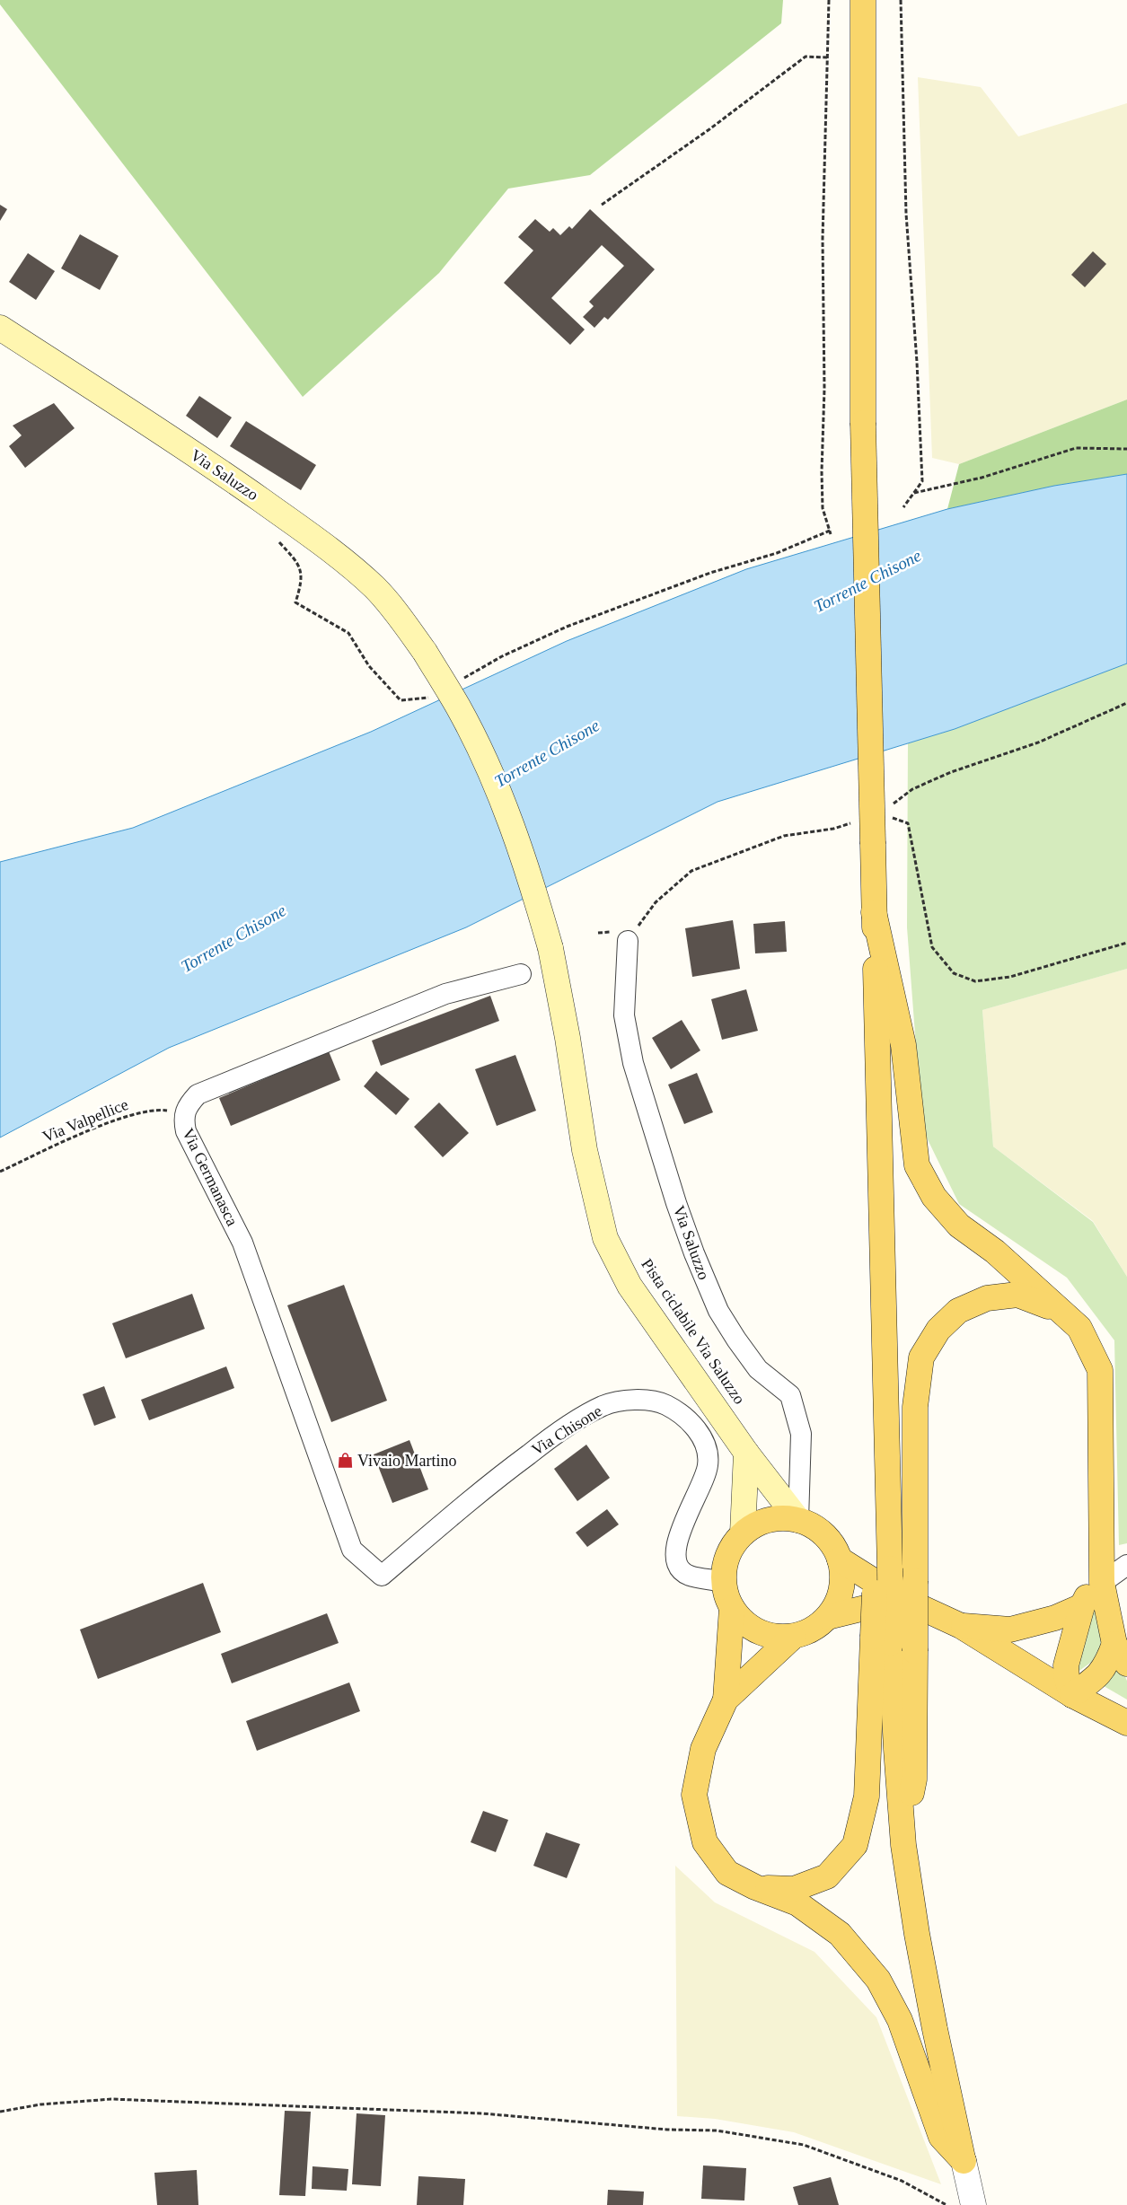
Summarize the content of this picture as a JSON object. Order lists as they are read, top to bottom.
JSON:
{
  "streets": {
    "main road": ["Via Saluzzo"],
    "street": ["Via Germanasca", "Via Chisone"],
    "path": ["Via Valpellice"]
  },
  "crossings": [
    ["Via Saluzzo", "Via Chisone"],
    ["Via Valpellice", "Via Germanasca"],
    ["Via Germanasca", "Via Chisone"]
  ],
  "water": ["Torrente Chisone"],
  "places": {
    "shop": ["Vivaio Martino"]
  }
}
